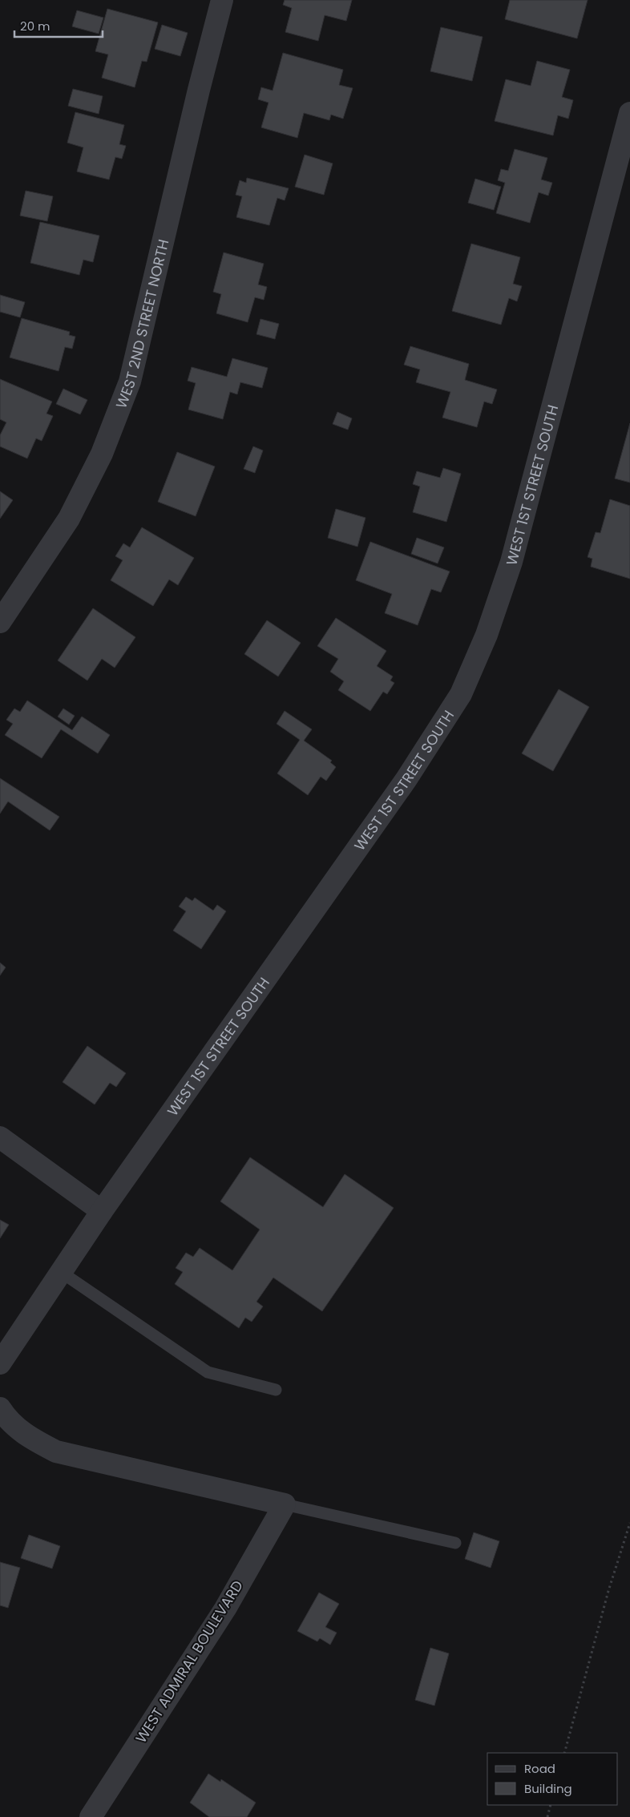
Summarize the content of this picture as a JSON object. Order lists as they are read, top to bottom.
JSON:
{
  "streets": {
    "street": ["WEST 2ND STREET NORTH", "WEST 1ST STREET SOUTH", "WEST ADMIRAL BOULEVARD"]
  },
  "legend": ["Road", "Building"],
  "scale_bar": "20 m"
}
